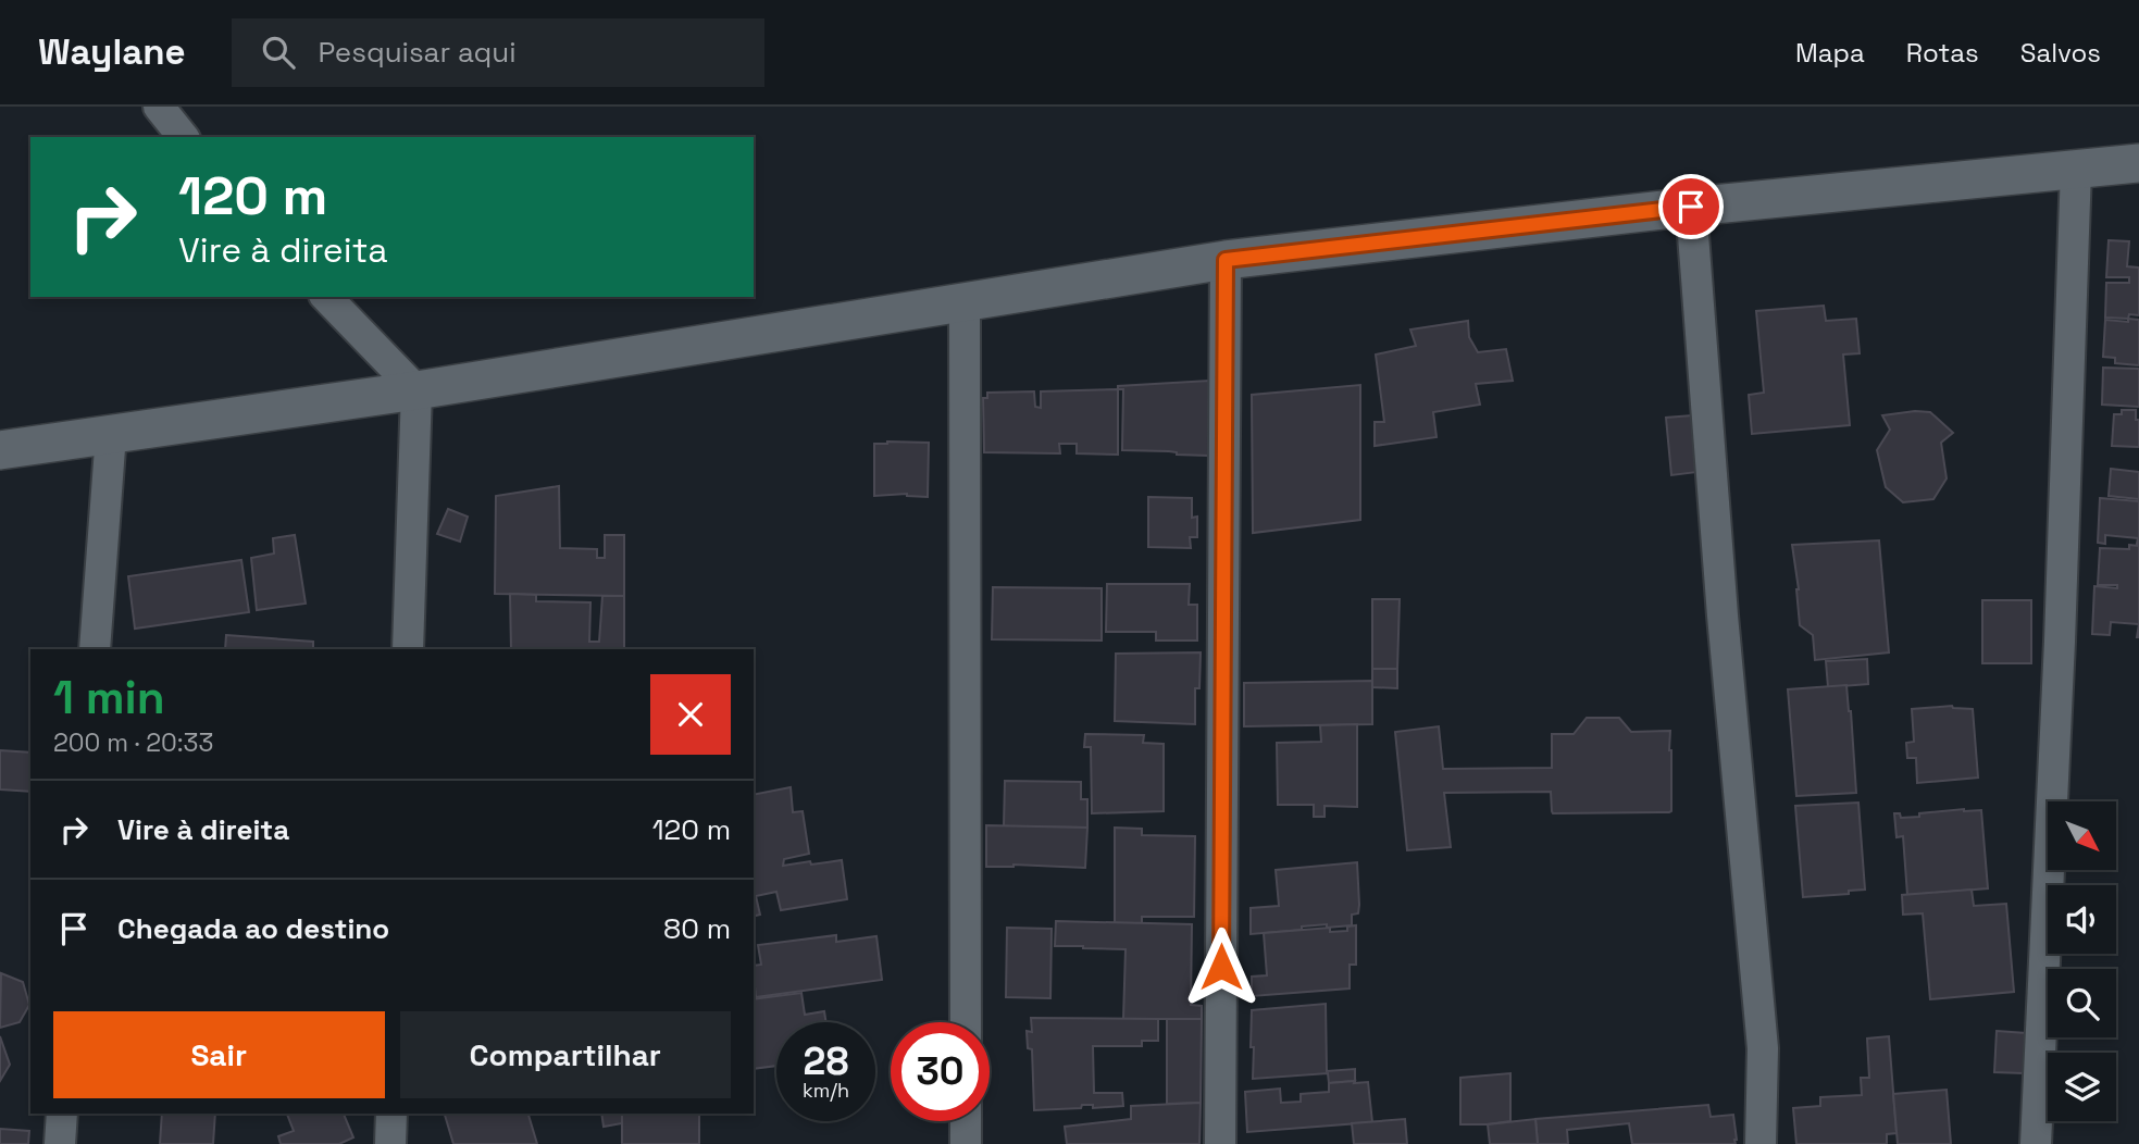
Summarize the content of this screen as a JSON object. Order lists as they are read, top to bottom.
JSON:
{
  "north": "bottom right",
  "page": {
    "header": "Waylane",
    "search": "Pesquisar aqui",
    "nav": ["Mapa", "Rotas", "Salvos"],
    "turn": ["120 m", "Vire à direita"],
    "heading": ["1 min", "200 m · 20:33"],
    "list": [
      {
        "name": "Vire à direita",
        "value": "120 m"
      },
      {
        "name": "Chegada ao destino",
        "value": "80 m"
      }
    ],
    "buttons": ["Sair", "Compartilhar"],
    "speed": "28 km/h",
    "limit": "30"
  }
}
